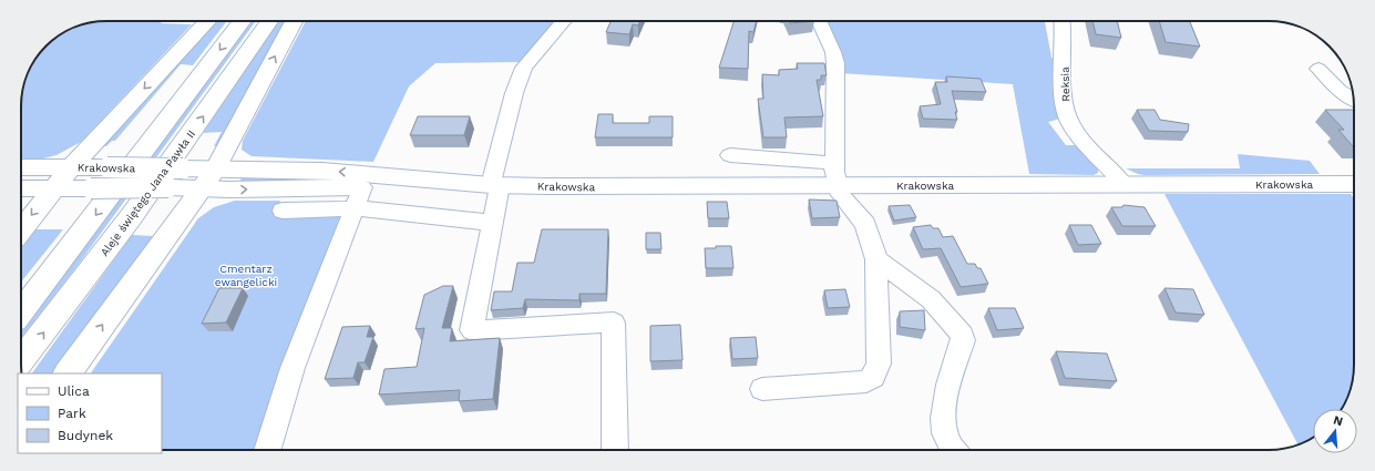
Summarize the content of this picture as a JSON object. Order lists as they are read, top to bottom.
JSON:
{
  "streets": {
    "main road": ["Krakowska", "Aleje świętego Jana Pawła II"],
    "street": ["Reksia"]
  },
  "crossings": [
    ["Reksia", "Krakowska"]
  ],
  "parks": ["Cmentarz ewangelicki"],
  "legend": ["Ulica", "Park", "Budynek"],
  "north": "top"
}
